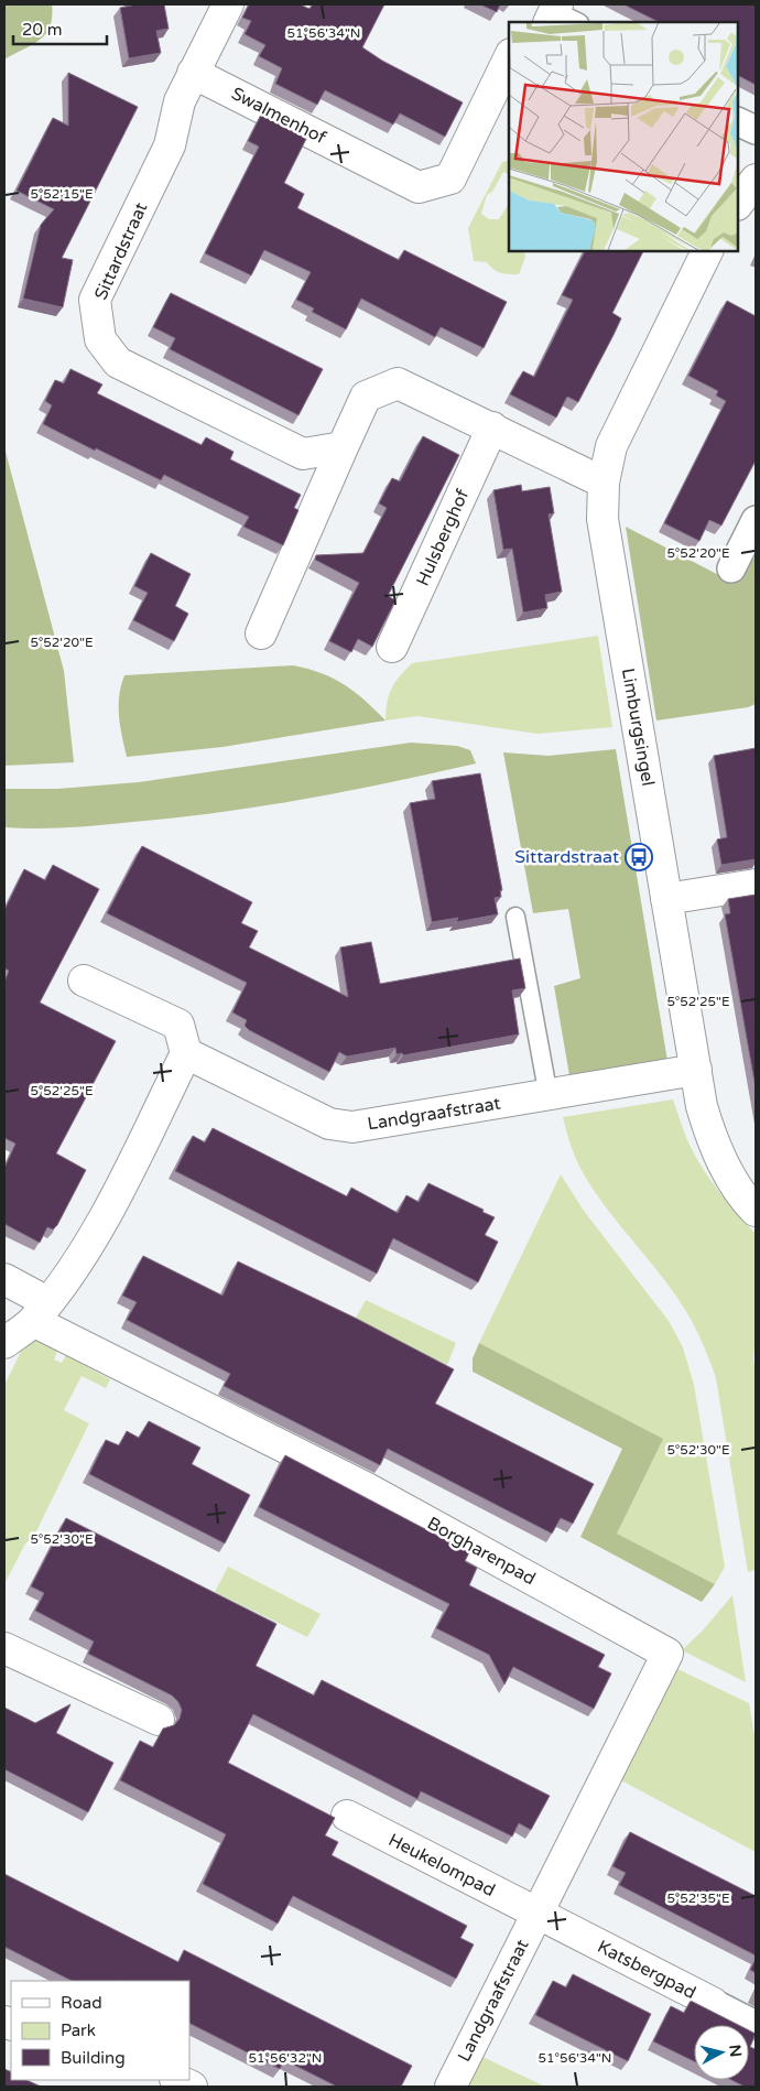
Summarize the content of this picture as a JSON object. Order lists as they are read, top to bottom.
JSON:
{
  "streets": {
    "street": [
      "Swalmenhof",
      "Sittardstraat",
      "Hulsberghof",
      "Limburgsingel",
      "Landgraafstraat",
      "Borgharenpad",
      "Heukelompad",
      "Katsbergpad"
    ]
  },
  "crossings": [
    ["Swalmenhof", "Sittardstraat"],
    ["Limburgsingel", "Landgraafstraat"],
    ["Landgraafstraat", "Borgharenpad"],
    ["Landgraafstraat", "Heukelompad"],
    ["Landgraafstraat", "Katsbergpad"],
    ["Borgharenpad", "Heukelompad"],
    ["Borgharenpad", "Katsbergpad"],
    ["Heukelompad", "Katsbergpad"]
  ],
  "places": {
    "bus stop": ["Sittardstraat"]
  },
  "legend": ["Road", "Park", "Building"],
  "scale_bar": "20 m",
  "north": "right",
  "coordinates": [
    "51°56'34\"N",
    "5°52'15\"E",
    "5°52'20\"E",
    "5°52'25\"E",
    "5°52'30\"E",
    "5°52'35\"E",
    "51°56'32\"N"
  ]
}
